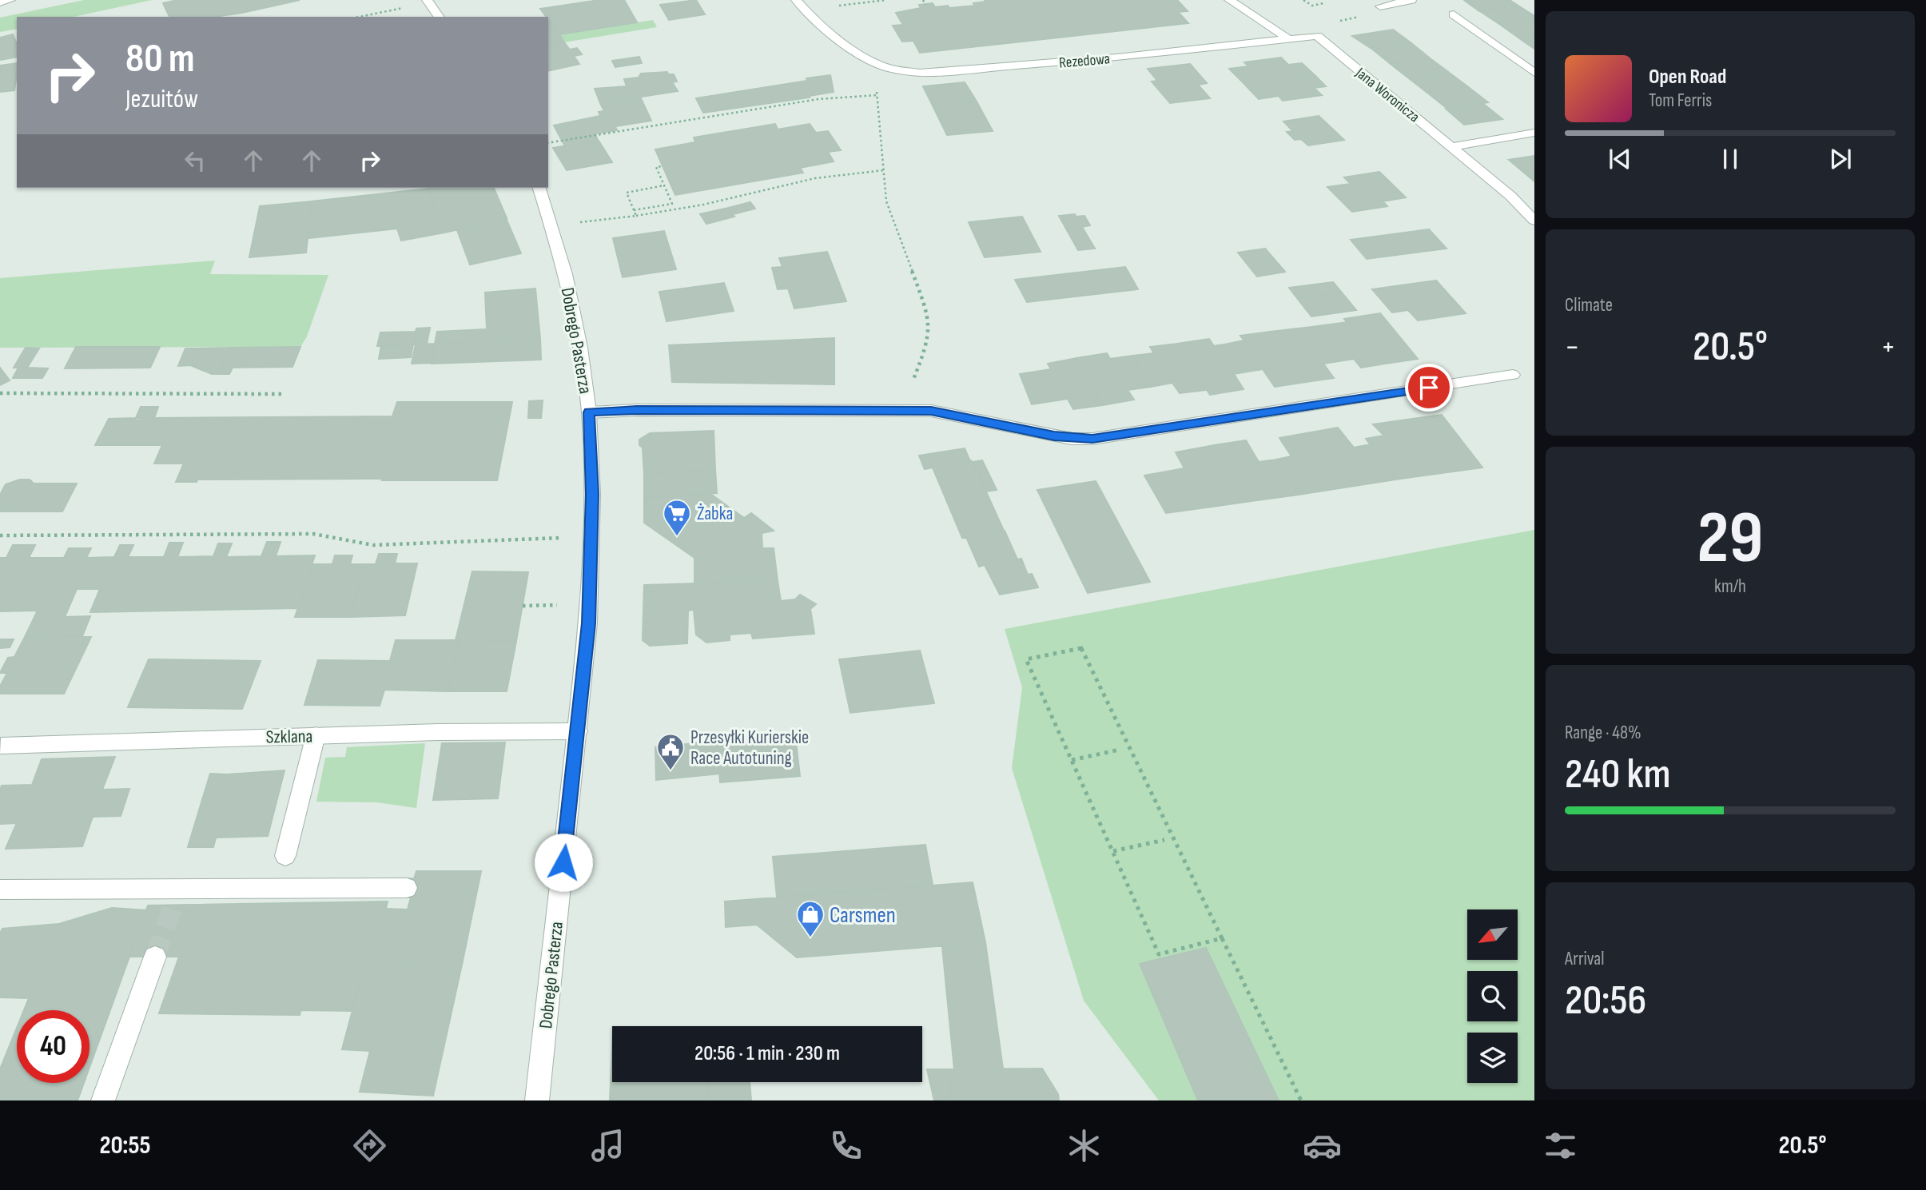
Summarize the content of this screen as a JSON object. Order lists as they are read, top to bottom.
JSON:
{
  "streets": {
    "street": [
      "Rezedowa",
      "Jana Woronicza",
      "Dobrego Pasterza",
      "Szklana"
    ]
  },
  "crossings": [
    ["Rezedowa", "Jana Woronicza"],
    ["Dobrego Pasterza", "Szklana"]
  ],
  "places": {
    "supermarket": ["Żabka"],
    "public building": ["Przesyłki Kurierskie Race Autotuning"],
    "shop": ["Carsmen"]
  },
  "north": "bottom left",
  "page": {
    "turn": ["80 m", "Jezuitów"],
    "song": ["Open Road", "Tom Ferris"],
    "tile": [
      "Climate",
      ["29", "km/h"],
      ["Range · 48%", "240 km"],
      ["Arrival", "20:56"]
    ],
    "heat": ["−", "20.5°", "+"],
    "limit": "40",
    "trip": "20:56 · 1 min · 230 m",
    "tabs": ["20:55", "20.5°"]
  }
}
